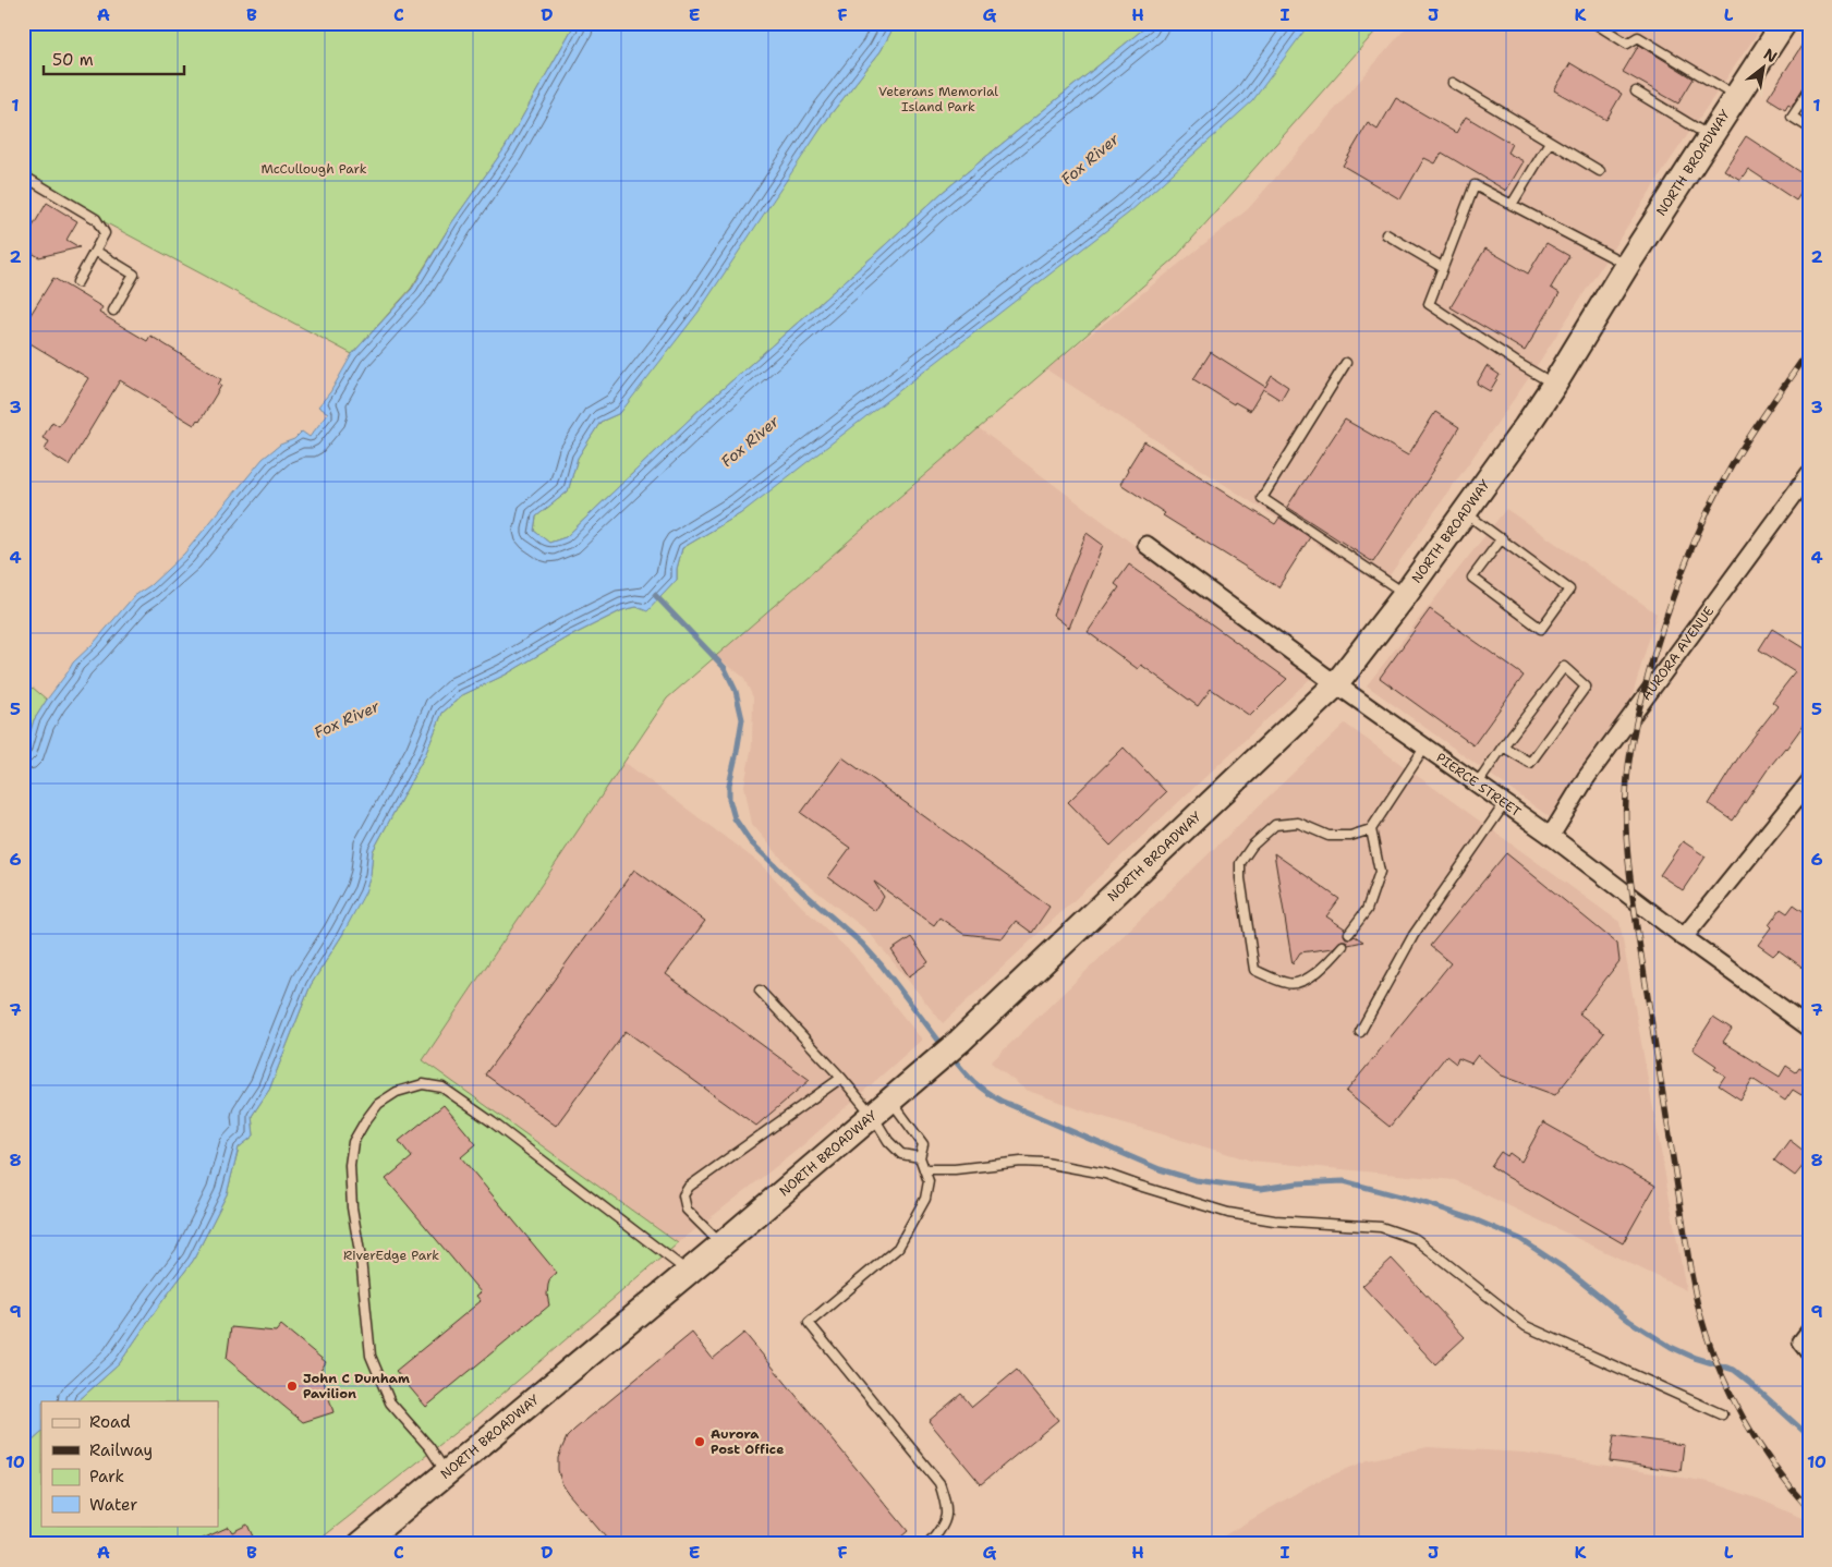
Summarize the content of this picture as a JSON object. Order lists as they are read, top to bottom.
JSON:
{
  "streets": {
    "main road": ["NORTH BROADWAY"],
    "street": ["AURORA AVENUE", "PIERCE STREET"]
  },
  "crossings": [
    ["NORTH BROADWAY", "PIERCE STREET"],
    ["AURORA AVENUE", "PIERCE STREET"]
  ],
  "water": ["Fox River"],
  "parks": ["Veterans Memorial Island Park", "McCullough Park", "RiverEdge Park"],
  "places": ["John C Dunham Pavilion", "Aurora Post Office"],
  "legend": [
    "Road",
    "Railway",
    "Park",
    "Water"
  ],
  "scale_bar": "50 m",
  "north": "top right",
  "grid": {
    "columns": [
      "A",
      "B",
      "C",
      "D",
      "E",
      "F",
      "G",
      "H",
      "I",
      "J",
      "K",
      "L"
    ],
    "rows": [
      "1",
      "2",
      "3",
      "4",
      "5",
      "6",
      "7",
      "8",
      "9",
      "10"
    ]
  }
}
